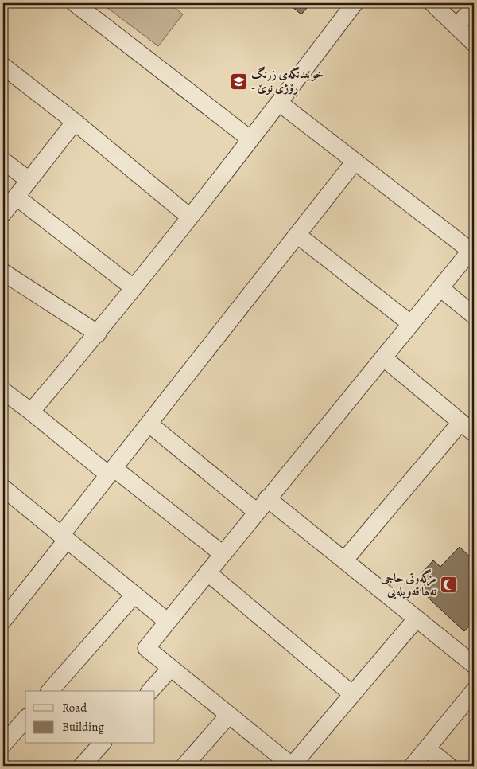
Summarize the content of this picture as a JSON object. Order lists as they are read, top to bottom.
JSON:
{
  "places": {
    "school or university": ["خوێندنگەی زرنگ - ڕۆژی نوێ"],
    "mosque": ["مزگەوتی حاجی تەھا قەویلەیی"]
  },
  "legend": ["Road", "Building"]
}
